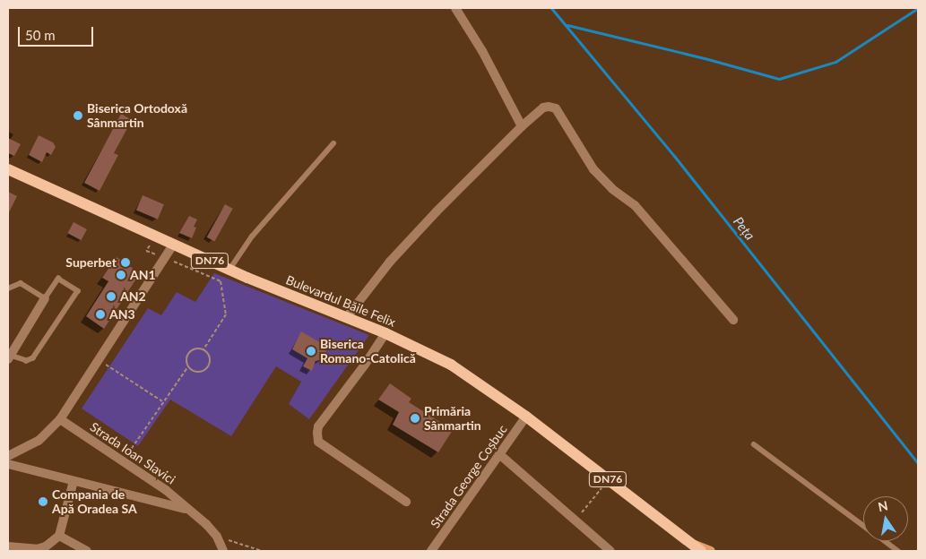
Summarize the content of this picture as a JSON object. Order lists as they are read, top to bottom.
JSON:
{
  "streets": {
    "main road": ["DN76", "Bulevardul Băile Felix"],
    "street": ["Strada Ioan Slavici", "Strada George Coșbuc"]
  },
  "crossings": [
    ["Bulevardul Băile Felix", "Strada George Coșbuc"]
  ],
  "water": ["Peța"],
  "places": [
    "Biserica Ortodoxă Sânmartin",
    "Superbet",
    "AN1",
    "AN2",
    "AN3",
    "Biserica Romano-Catolică",
    "Primăria Sânmartin",
    "Compania de Apă Oradea SA"
  ],
  "scale_bar": "50 m",
  "north": "top"
}
